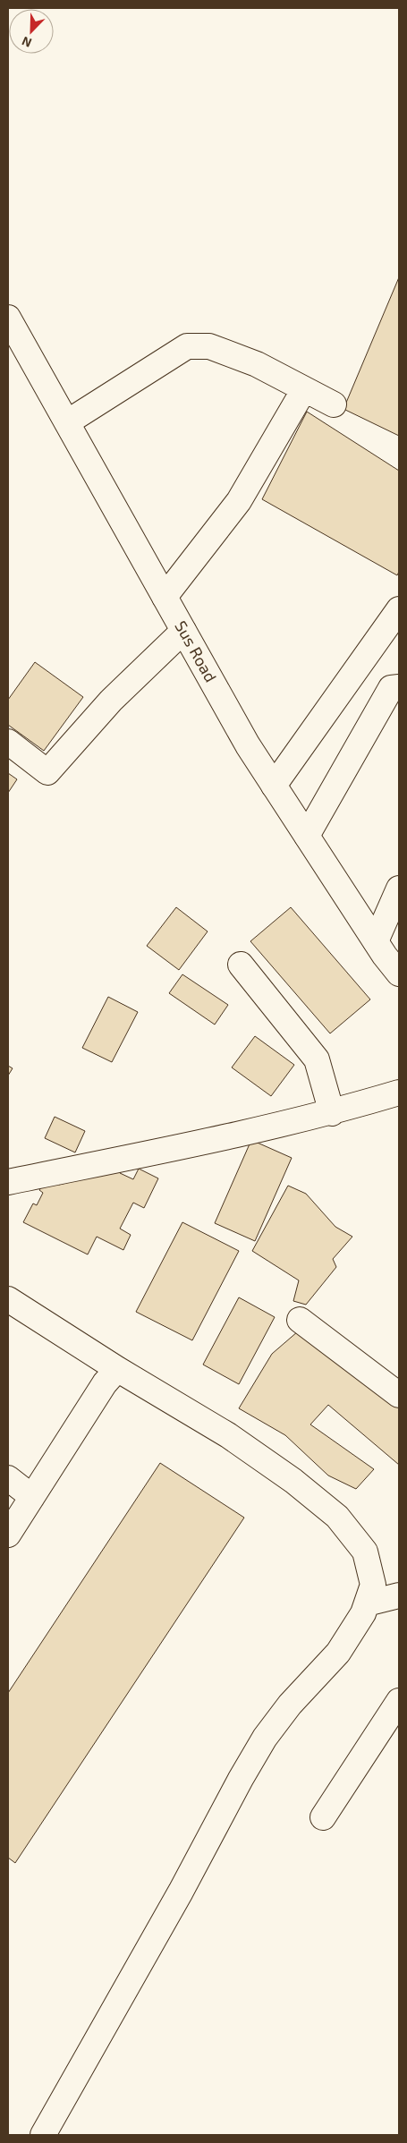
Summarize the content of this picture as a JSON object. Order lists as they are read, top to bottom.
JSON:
{
  "streets": {
    "street": ["Sus Road"]
  },
  "north": "bottom left"
}
